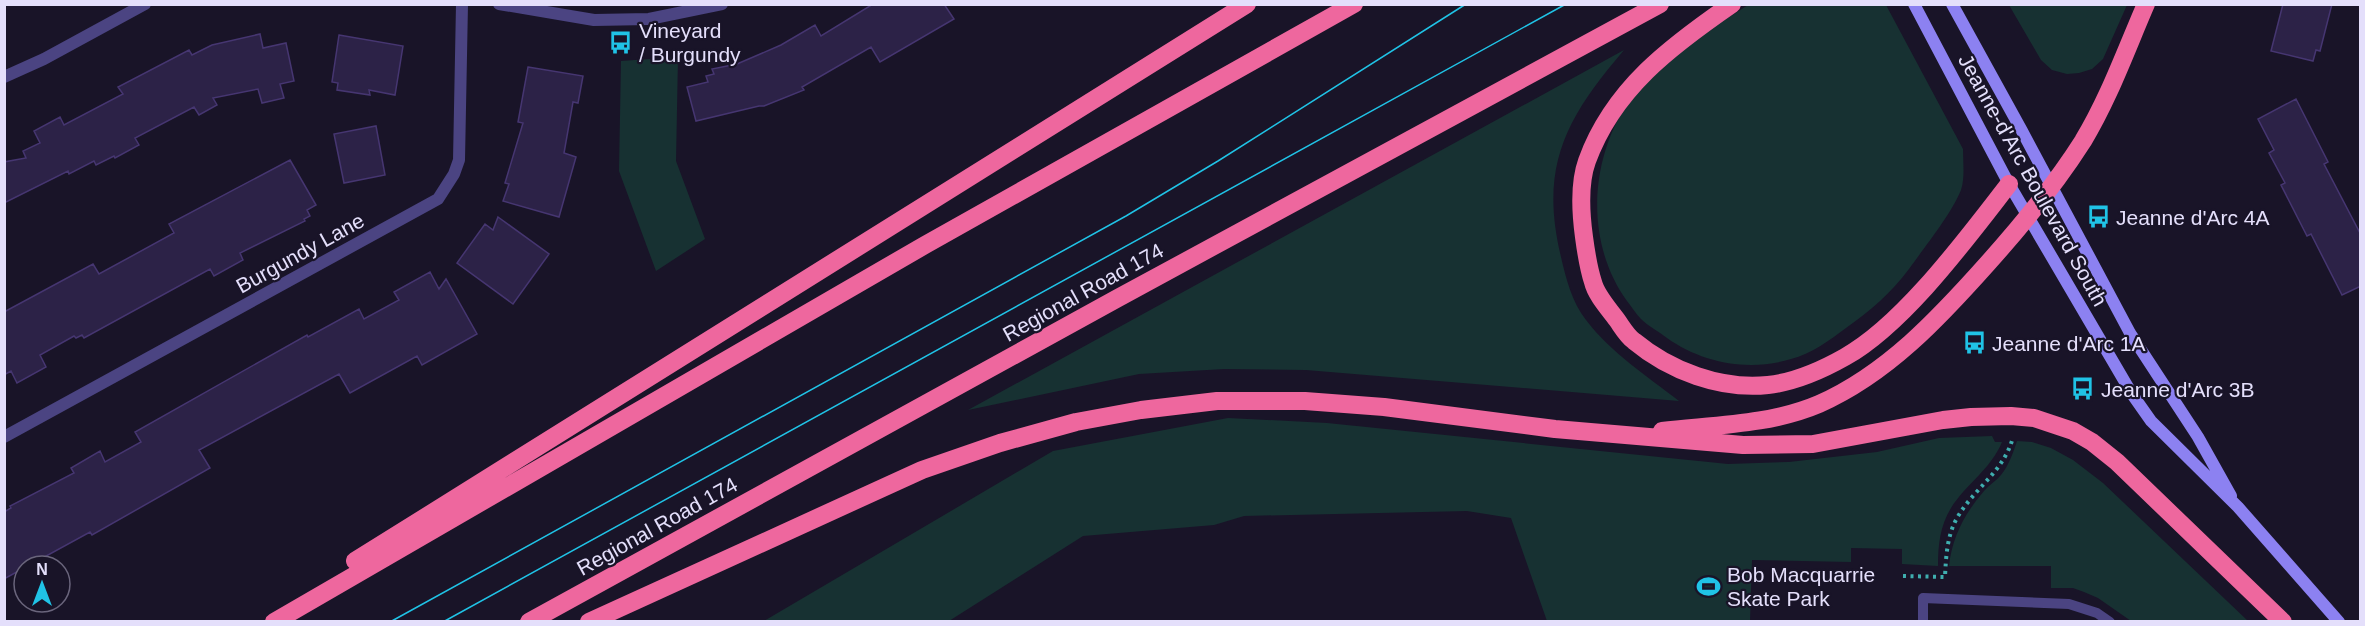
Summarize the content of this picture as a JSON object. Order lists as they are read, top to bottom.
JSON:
{
  "streets": {
    "highway": ["Regional Road 174"],
    "main road": ["Jeanne-d'Arc Boulevard South"],
    "street": ["Burgundy Lane"]
  },
  "places": {
    "bus stop": [
      "Vineyard / Burgundy",
      "Jeanne d'Arc 4A",
      "Jeanne d'Arc 1A",
      "Jeanne d'Arc 3B"
    ],
    "sports": ["Bob Macquarrie Skate Park"]
  },
  "north": "top"
}
